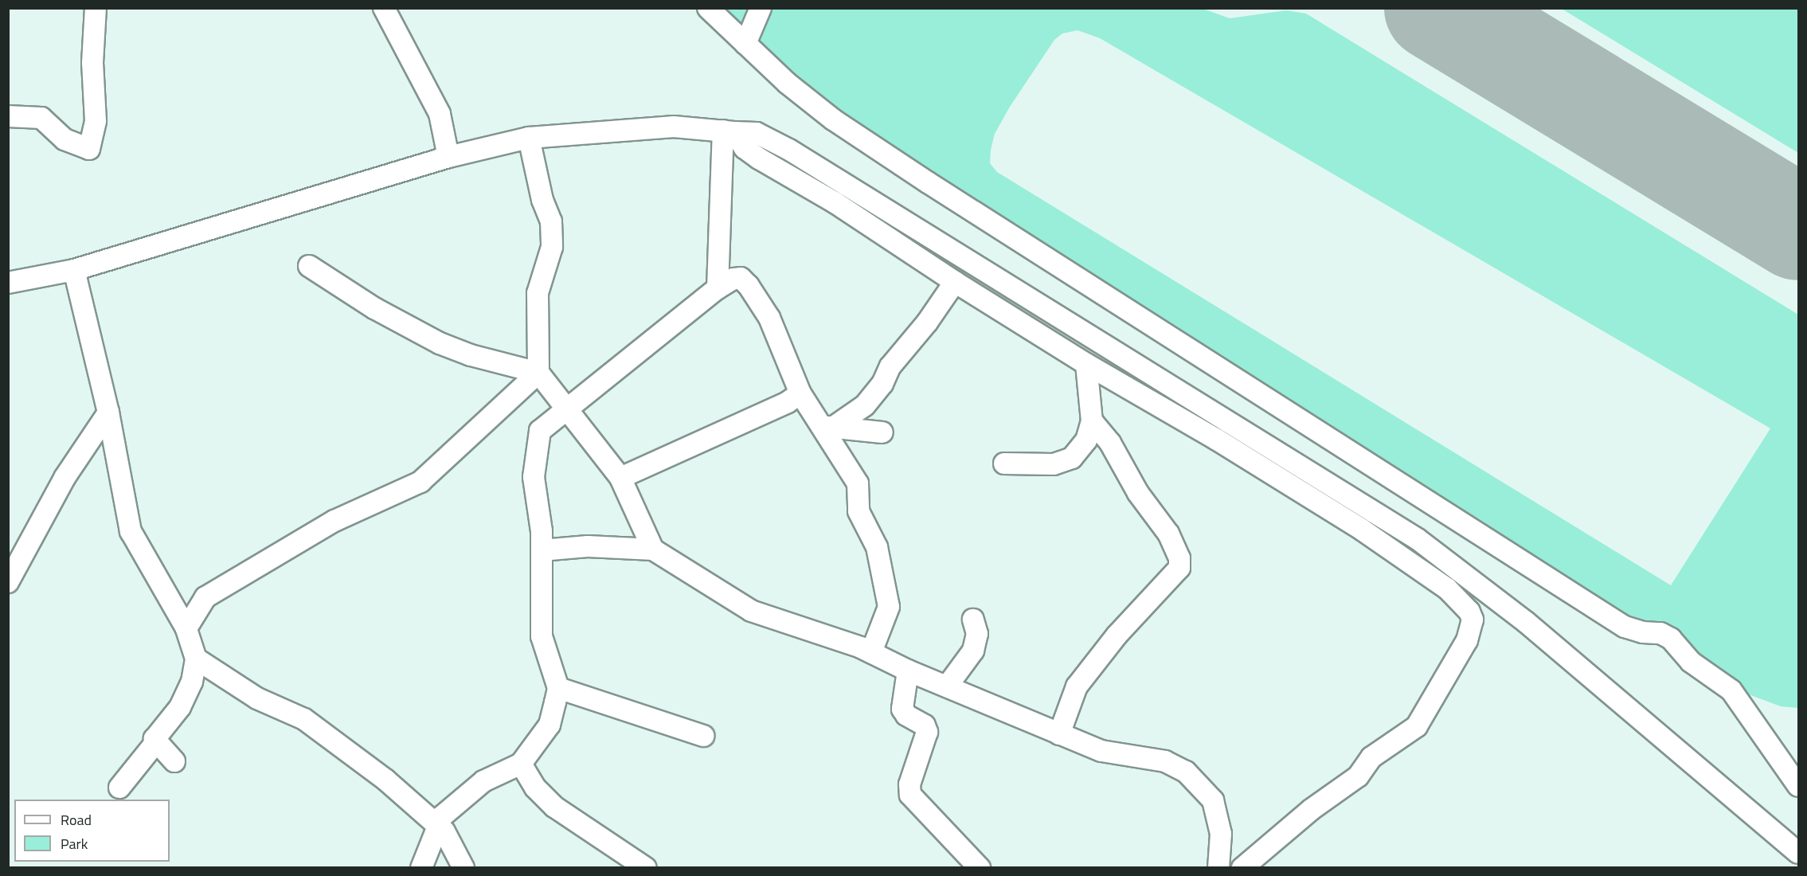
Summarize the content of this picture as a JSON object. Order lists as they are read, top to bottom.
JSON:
{
  "legend": ["Road", "Park"]
}
